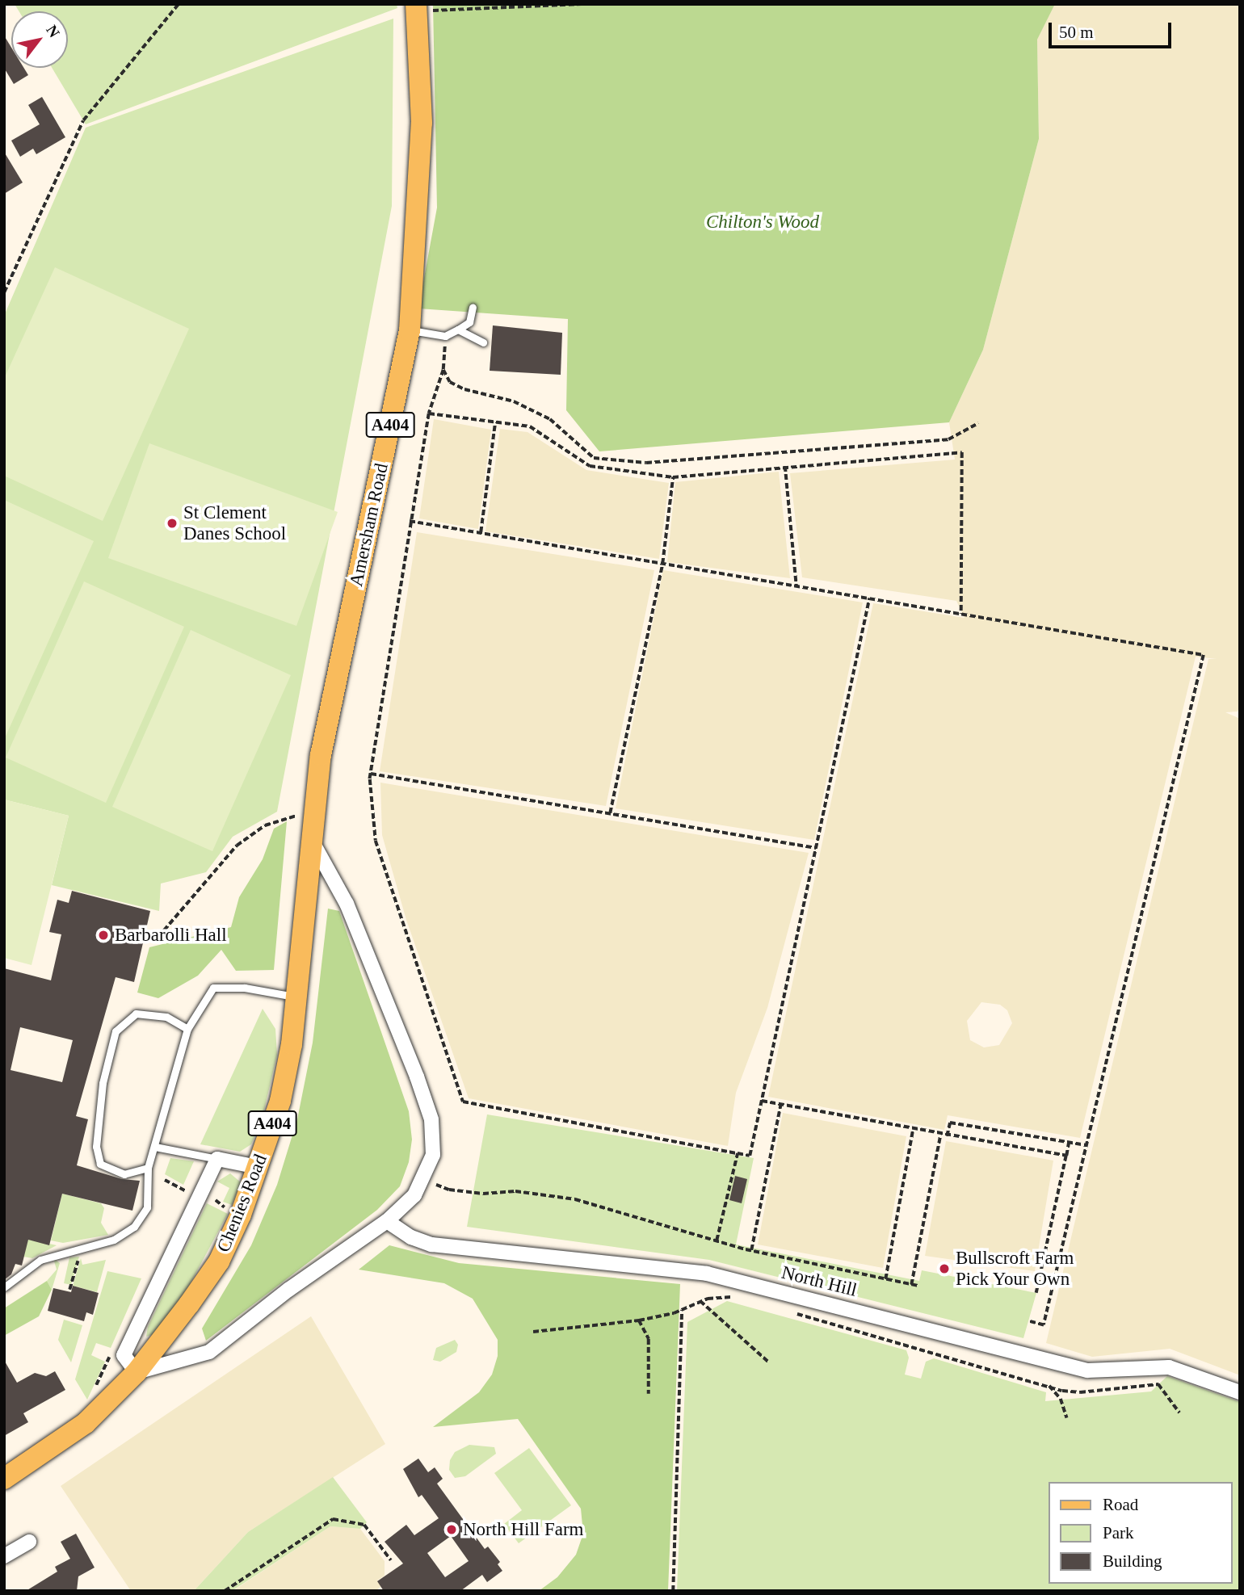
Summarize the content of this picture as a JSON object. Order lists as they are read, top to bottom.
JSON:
{
  "streets": {
    "main road": ["A404", "Amersham Road", "Chenies Road"],
    "street": ["North Hill"]
  },
  "crossings": [
    ["Amersham Road", "Chenies Road"]
  ],
  "parks": ["Chilton's Wood"],
  "places": [
    "St Clement Danes School",
    "Barbarolli Hall",
    "Bullscroft Farm Pick Your Own",
    "North Hill Farm"
  ],
  "legend": ["Road", "Park", "Building"],
  "scale_bar": "50 m",
  "north": "top right"
}
